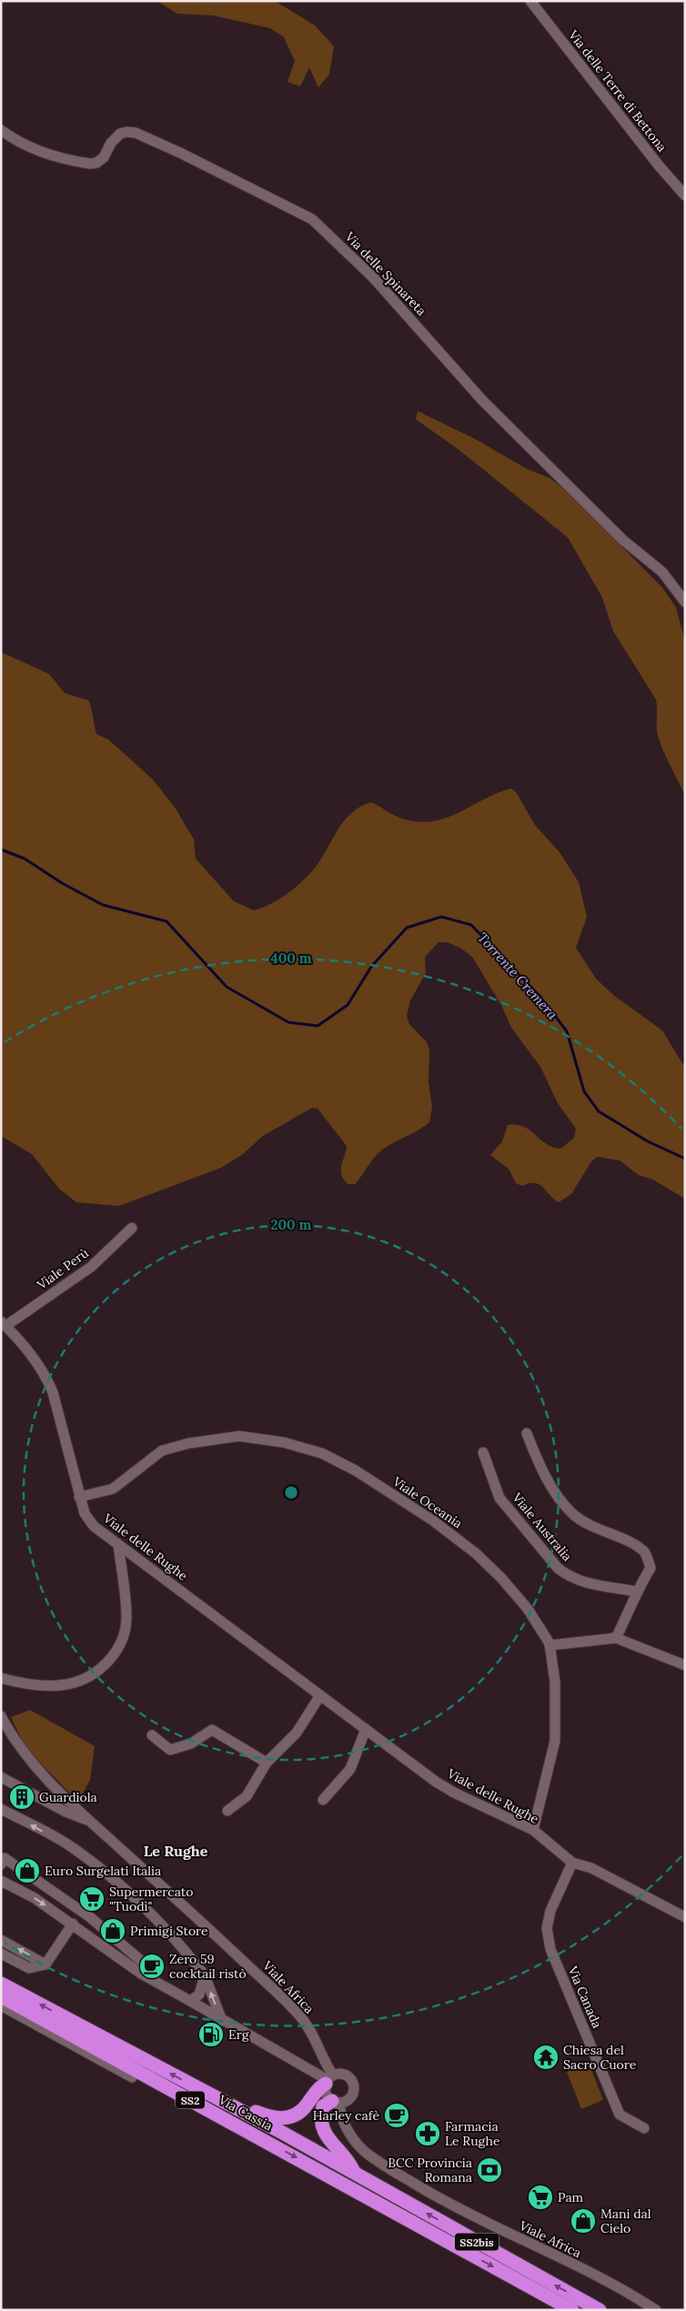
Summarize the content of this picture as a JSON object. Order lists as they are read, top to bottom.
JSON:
{
  "streets": {
    "highway": ["SS2", "Via Cassia", "SS2bis"],
    "street": [
      "Via delle Terre di Bettona",
      "Via delle Spinareta",
      "Viale Perù",
      "Viale Oceania",
      "Viale Australia",
      "Viale delle Rughe",
      "Viale Africa",
      "Via Canada"
    ]
  },
  "crossings": [
    ["Viale Perù", "Viale delle Rughe"],
    ["Viale Oceania", "Viale delle Rughe"],
    ["Viale delle Rughe", "Via Canada"],
    ["Via Cassia", "SS2bis"]
  ],
  "districts": ["Le Rughe"],
  "water": ["Torrente Cremera"],
  "places": {
    "building": ["Guardiola"],
    "shop": ["Euro Surgelati Italia", "Primigi Store", "Mani dal Cielo"],
    "supermarket": ["Supermercato \"Tuodì\"", "Pam"],
    "cafe": ["Zero 59 cocktail ristò", "Harley cafè"],
    "fuel station": ["Erg"],
    "temple": ["Chiesa del Sacro Cuore"],
    "pharmacy": ["Farmacia Le Rughe"],
    "bank": ["BCC Provincia Romana"]
  },
  "rings": ["400 m", "200 m"]
}
